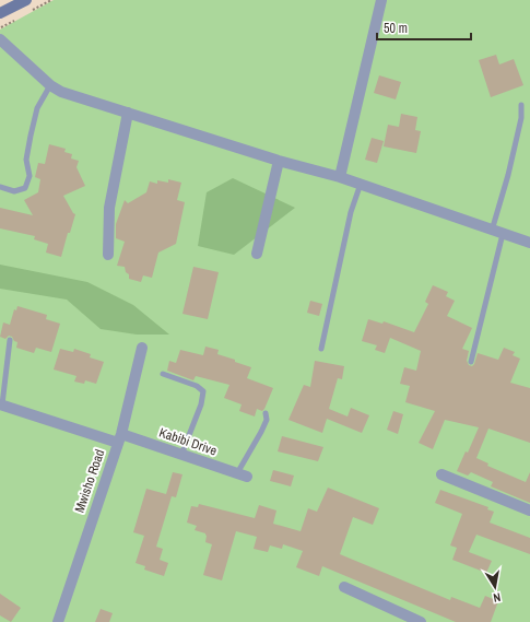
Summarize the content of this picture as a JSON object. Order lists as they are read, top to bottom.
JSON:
{
  "streets": {
    "street": ["Kabibi Drive", "Mwisho Road"]
  },
  "crossings": [
    ["Kabibi Drive", "Mwisho Road"]
  ],
  "scale_bar": "50 m",
  "north": "bottom"
}
